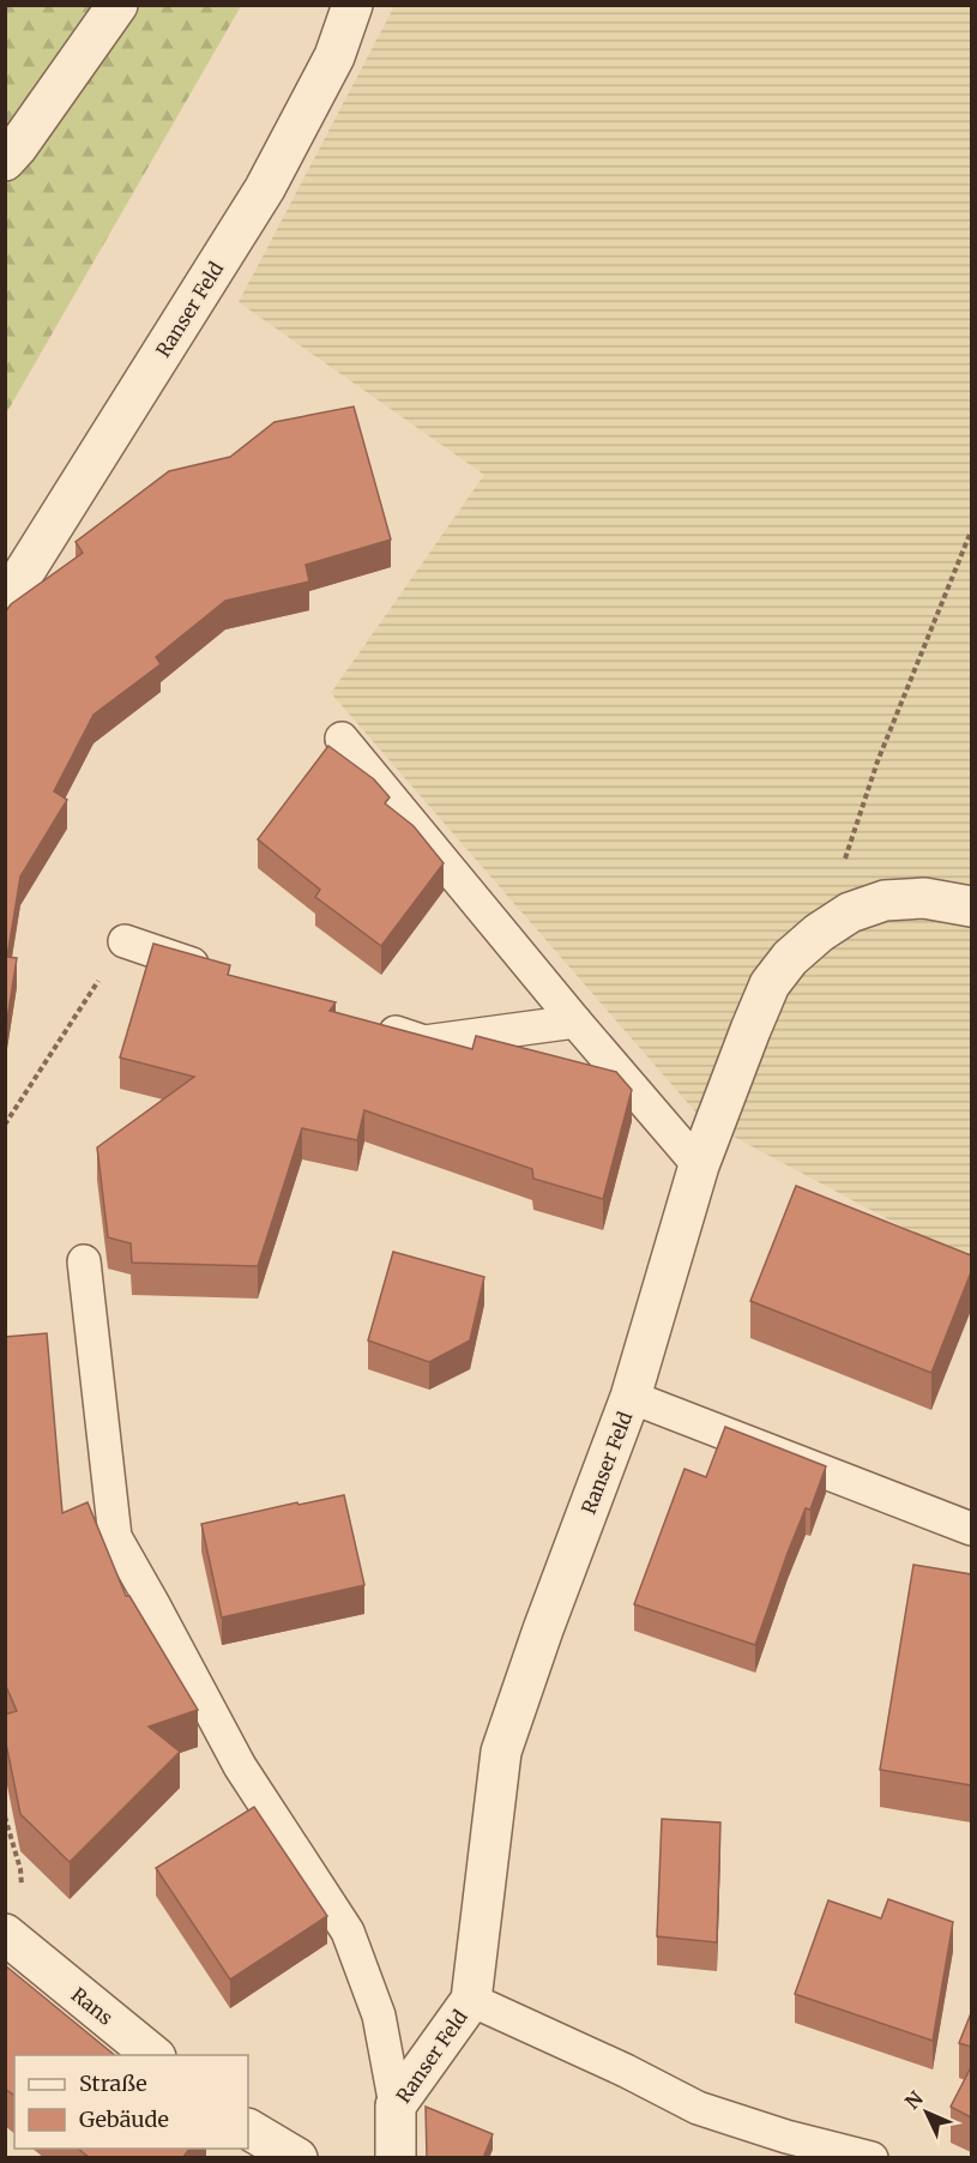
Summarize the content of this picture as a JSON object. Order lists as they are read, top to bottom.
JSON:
{
  "streets": {
    "street": ["Ranser Feld", "Rans"]
  },
  "legend": ["Straße", "Gebäude"],
  "north": "top left"
}
